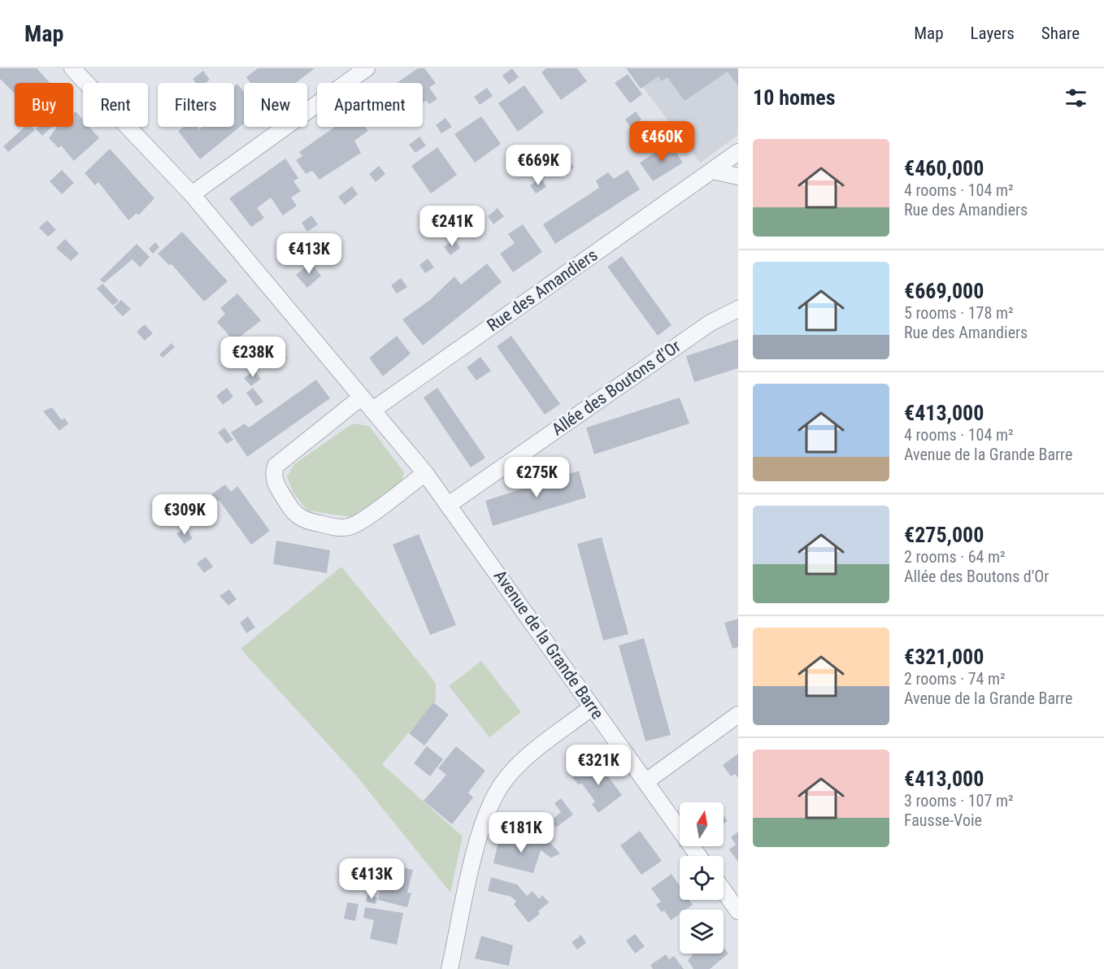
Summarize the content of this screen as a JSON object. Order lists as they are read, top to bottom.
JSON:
{
  "streets": {
    "street": ["Rue des Amandiers", "Allée des Boutons d'Or", "Avenue de la Grande Barre"]
  },
  "crossings": [
    ["Rue des Amandiers", "Avenue de la Grande Barre"],
    ["Allée des Boutons d'Or", "Avenue de la Grande Barre"]
  ],
  "north": "top",
  "page": {
    "header": "Map",
    "nav": ["Map", "Layers", "Share"],
    "heading": "10 homes",
    "chip": [
      "Buy",
      "Rent",
      "Filters",
      "New",
      "Apartment"
    ],
    "price": [
      "€460K",
      "€669K",
      "€241K",
      "€413K",
      "€238K",
      "€275K",
      "€309K",
      "€321K",
      "€181K",
      "€413K"
    ],
    "list": [
      {
        "name": "€460,000",
        "note": "4 rooms · 104 m² · Rue des Amandiers"
      },
      {
        "name": "€669,000",
        "note": "5 rooms · 178 m² · Rue des Amandiers"
      },
      {
        "name": "€413,000",
        "note": "4 rooms · 104 m² · Avenue de la Grande Barre"
      },
      {
        "name": "€275,000",
        "note": "2 rooms · 64 m² · Allée des Boutons d'Or"
      },
      {
        "name": "€321,000",
        "note": "2 rooms · 74 m² · Avenue de la Grande Barre"
      },
      {
        "name": "€413,000",
        "note": "3 rooms · 107 m² · Fausse-Voie"
      }
    ]
  }
}
